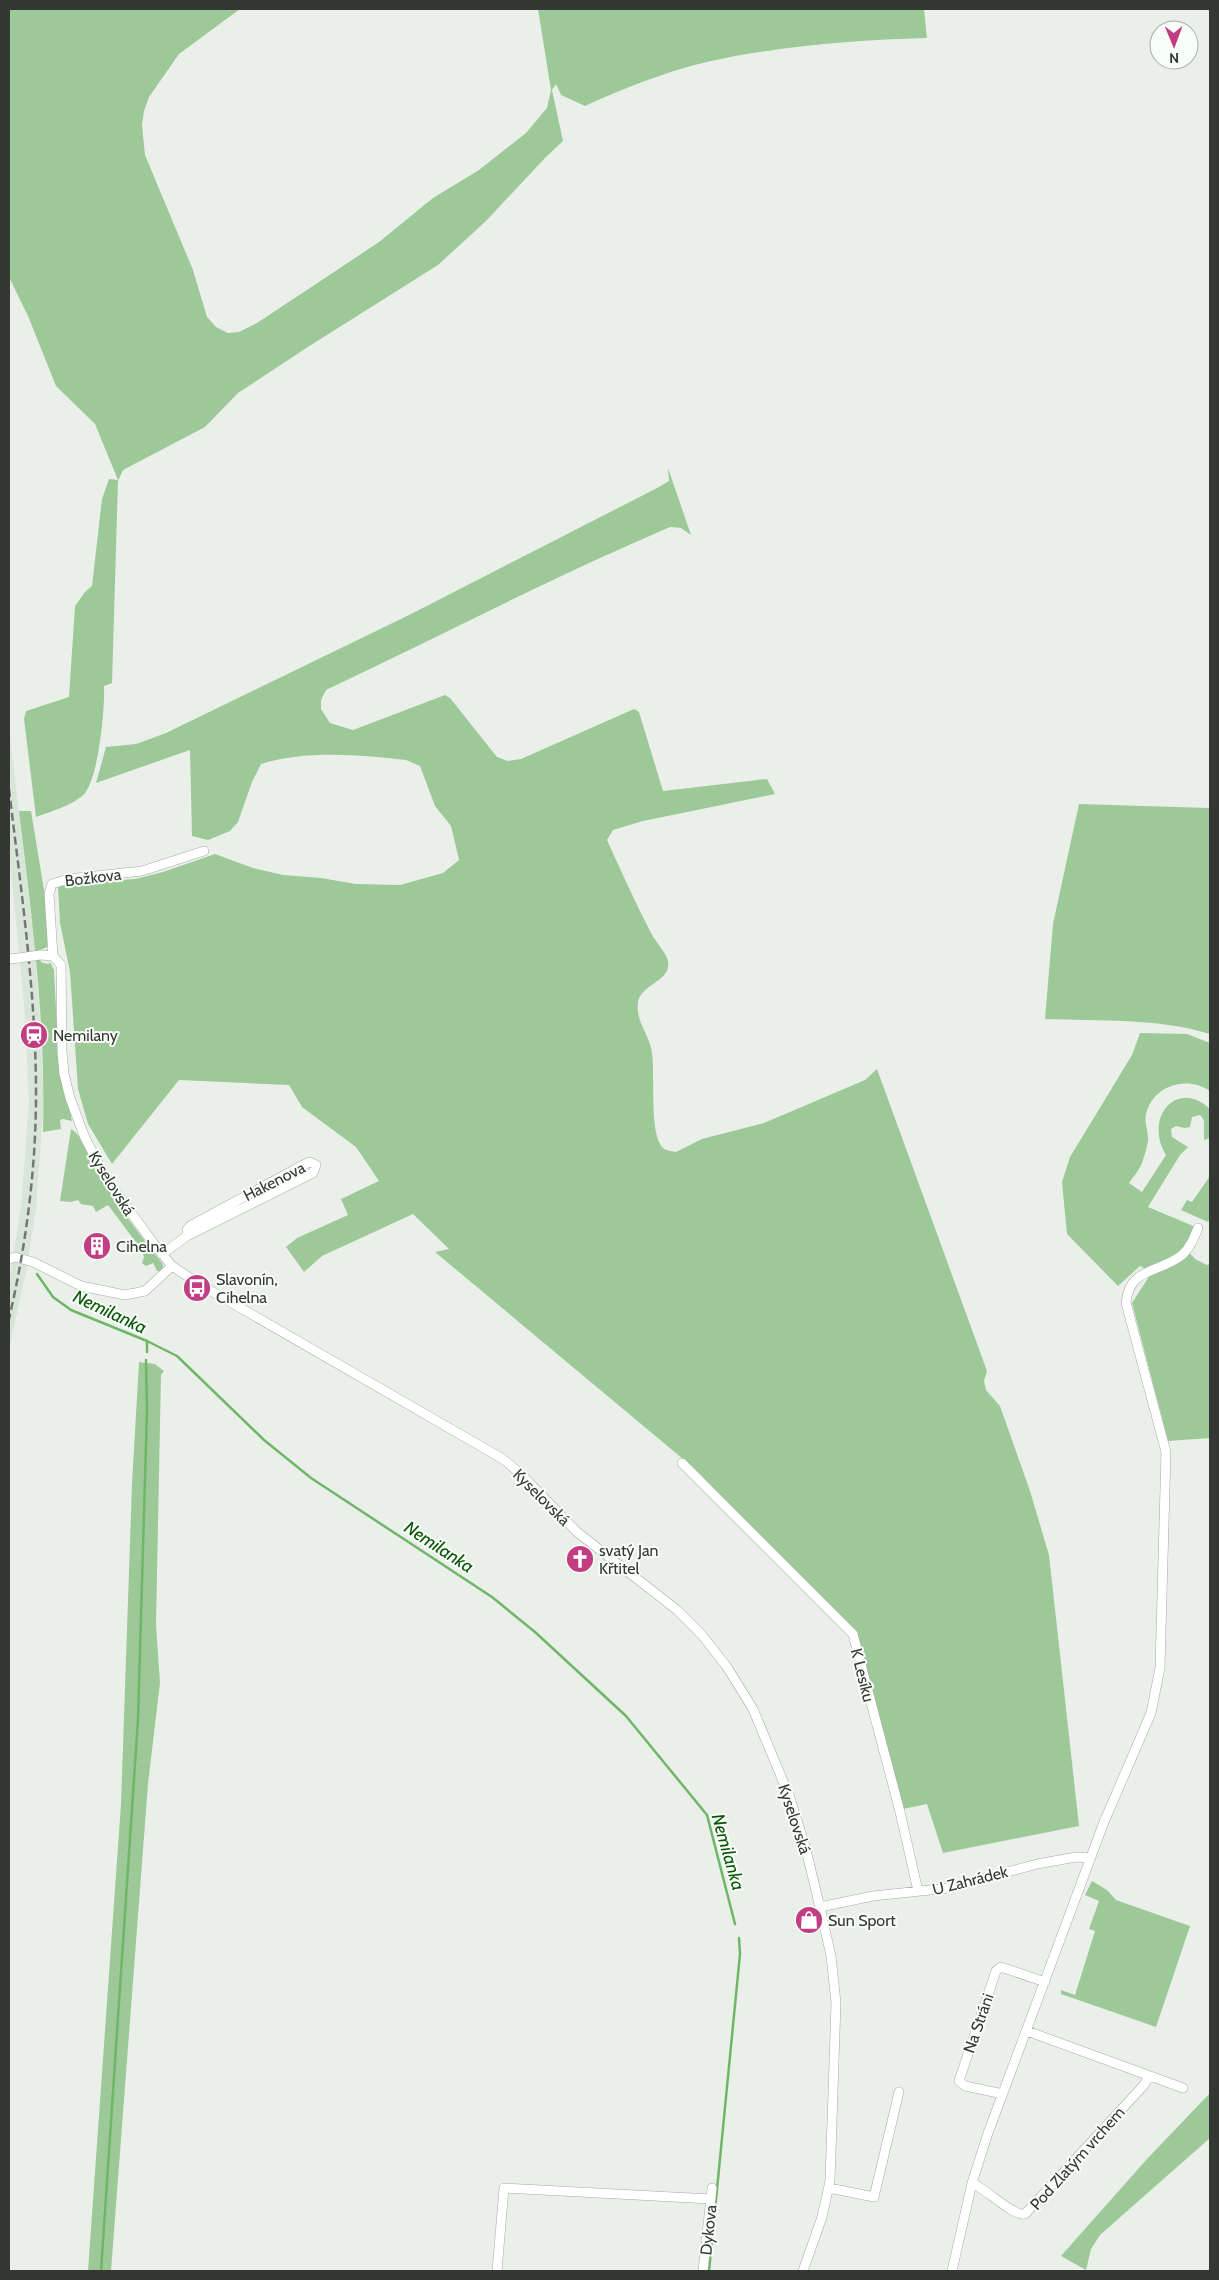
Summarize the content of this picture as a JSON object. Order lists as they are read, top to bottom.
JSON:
{
  "streets": {
    "street": [
      "Božkova",
      "Hakenova",
      "Kyselovská",
      "K Lesíku",
      "U Zahrádek",
      "Na Stráni",
      "Pod Zlatým vrchem",
      "Dykova"
    ]
  },
  "crossings": [
    ["Božkova", "Kyselovská"],
    ["Kyselovská", "U Zahrádek"],
    ["K Lesíku", "U Zahrádek"]
  ],
  "water": ["Nemilanka"],
  "places": {
    "station": ["Nemilany"],
    "building": ["Cihelna"],
    "bus stop": ["Slavonín, Cihelna"],
    "church": ["svatý Jan Křtitel"],
    "shop": ["Sun Sport"]
  },
  "north": "bottom"
}
